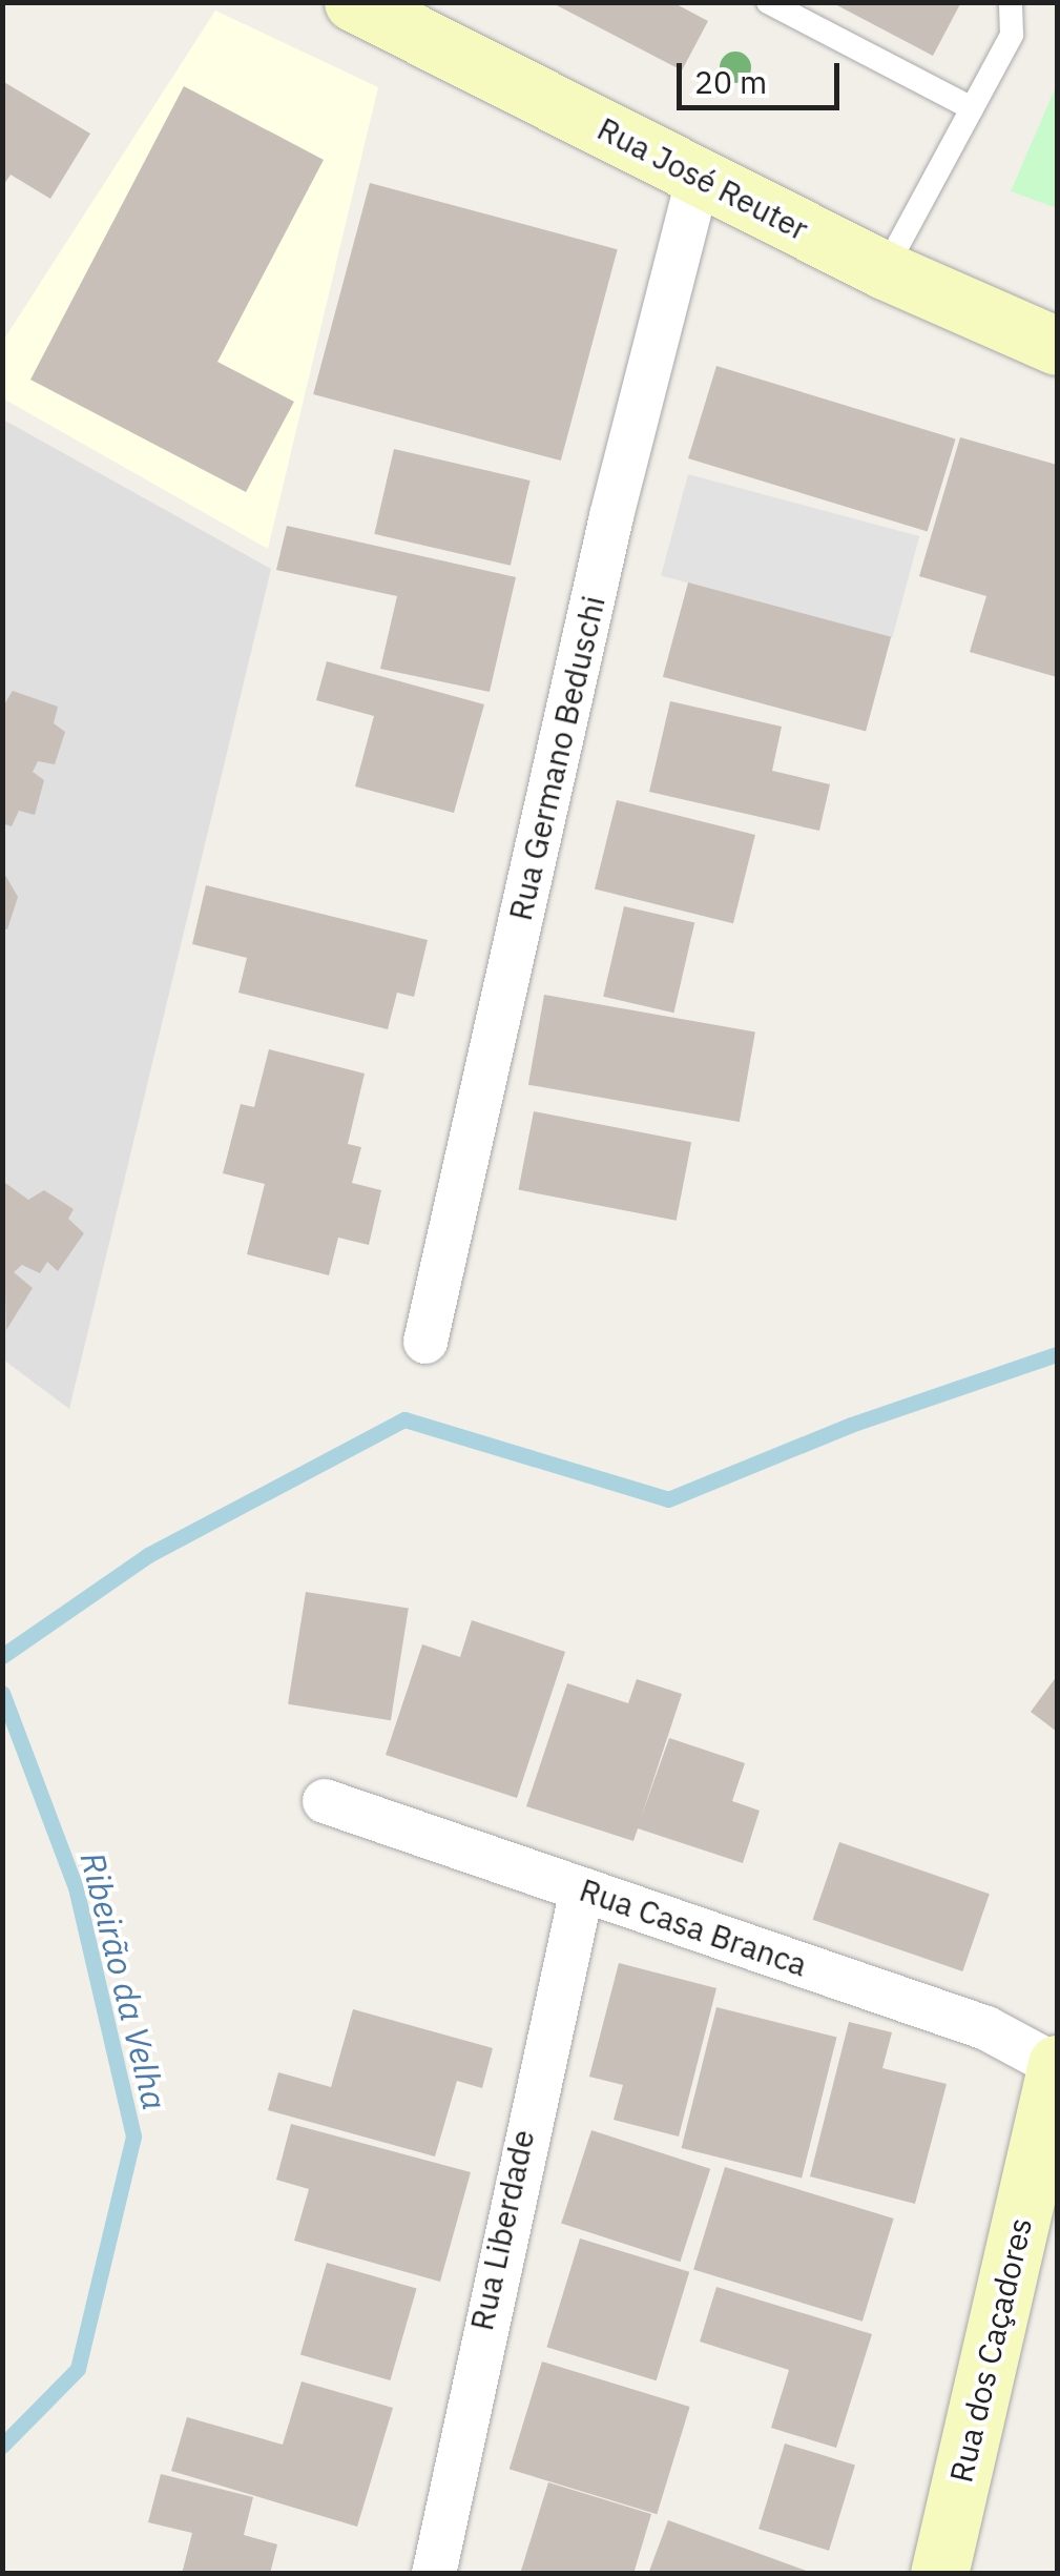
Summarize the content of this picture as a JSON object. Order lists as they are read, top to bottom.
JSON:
{
  "streets": {
    "main road": ["Rua José Reuter", "Rua dos Caçadores"],
    "street": ["Rua Germano Beduschi", "Rua Casa Branca", "Rua Liberdade"]
  },
  "crossings": [
    ["Rua José Reuter", "Rua Germano Beduschi"],
    ["Rua Casa Branca", "Rua Liberdade"],
    ["Rua Casa Branca", "Rua dos Caçadores"]
  ],
  "water": ["Ribeirão da Velha"],
  "scale_bar": "20 m"
}
